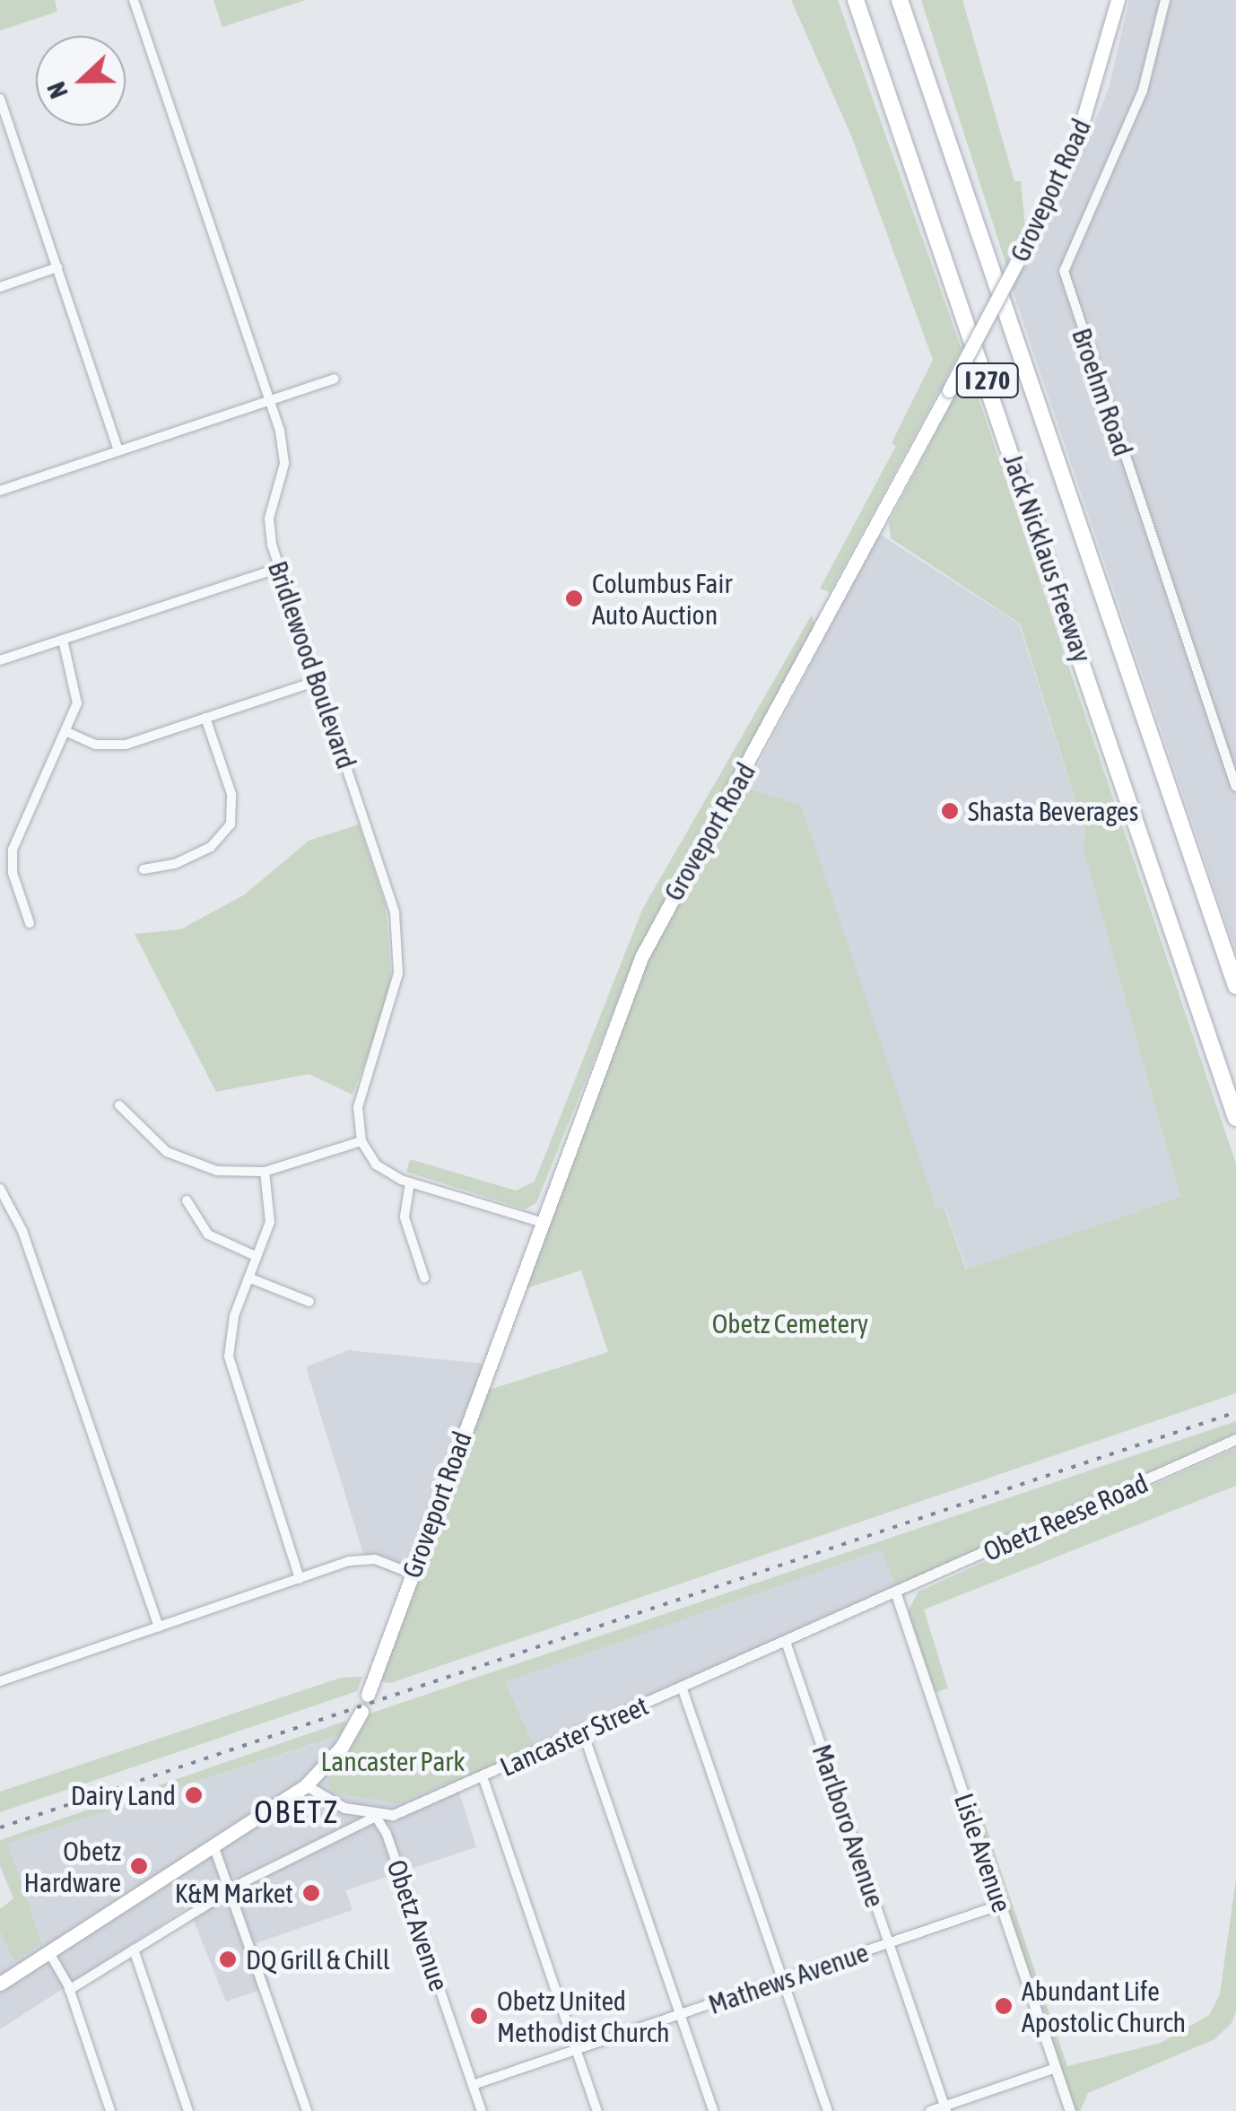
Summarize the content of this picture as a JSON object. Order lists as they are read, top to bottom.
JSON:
{
  "streets": {
    "highway": ["I 270", "Jack Nicklaus Freeway"],
    "main road": ["Groveport Road"],
    "street": [
      "Broehm Road",
      "Bridlewood Boulevard",
      "Obetz Reese Road",
      "Lancaster Street",
      "Marlboro Avenue",
      "Lisle Avenue",
      "Obetz Avenue",
      "Mathews Avenue"
    ]
  },
  "crossings": [
    ["Obetz Reese Road", "Lancaster Street"],
    ["Obetz Reese Road", "Lisle Avenue"],
    ["Lancaster Street", "Marlboro Avenue"],
    ["Lancaster Street", "Lisle Avenue"],
    ["Lancaster Street", "Obetz Avenue"],
    ["Marlboro Avenue", "Mathews Avenue"],
    ["Lisle Avenue", "Mathews Avenue"],
    ["Obetz Avenue", "Mathews Avenue"]
  ],
  "districts": ["OBETZ"],
  "parks": ["Obetz Cemetery", "Lancaster Park"],
  "places": [
    "Columbus Fair Auto Auction",
    "Shasta Beverages",
    "Dairy Land",
    "Obetz Hardware",
    "K&M Market",
    "DQ Grill & Chill",
    "Abundant Life Apostolic Church",
    "Obetz United Methodist Church"
  ],
  "north": "left"
}
